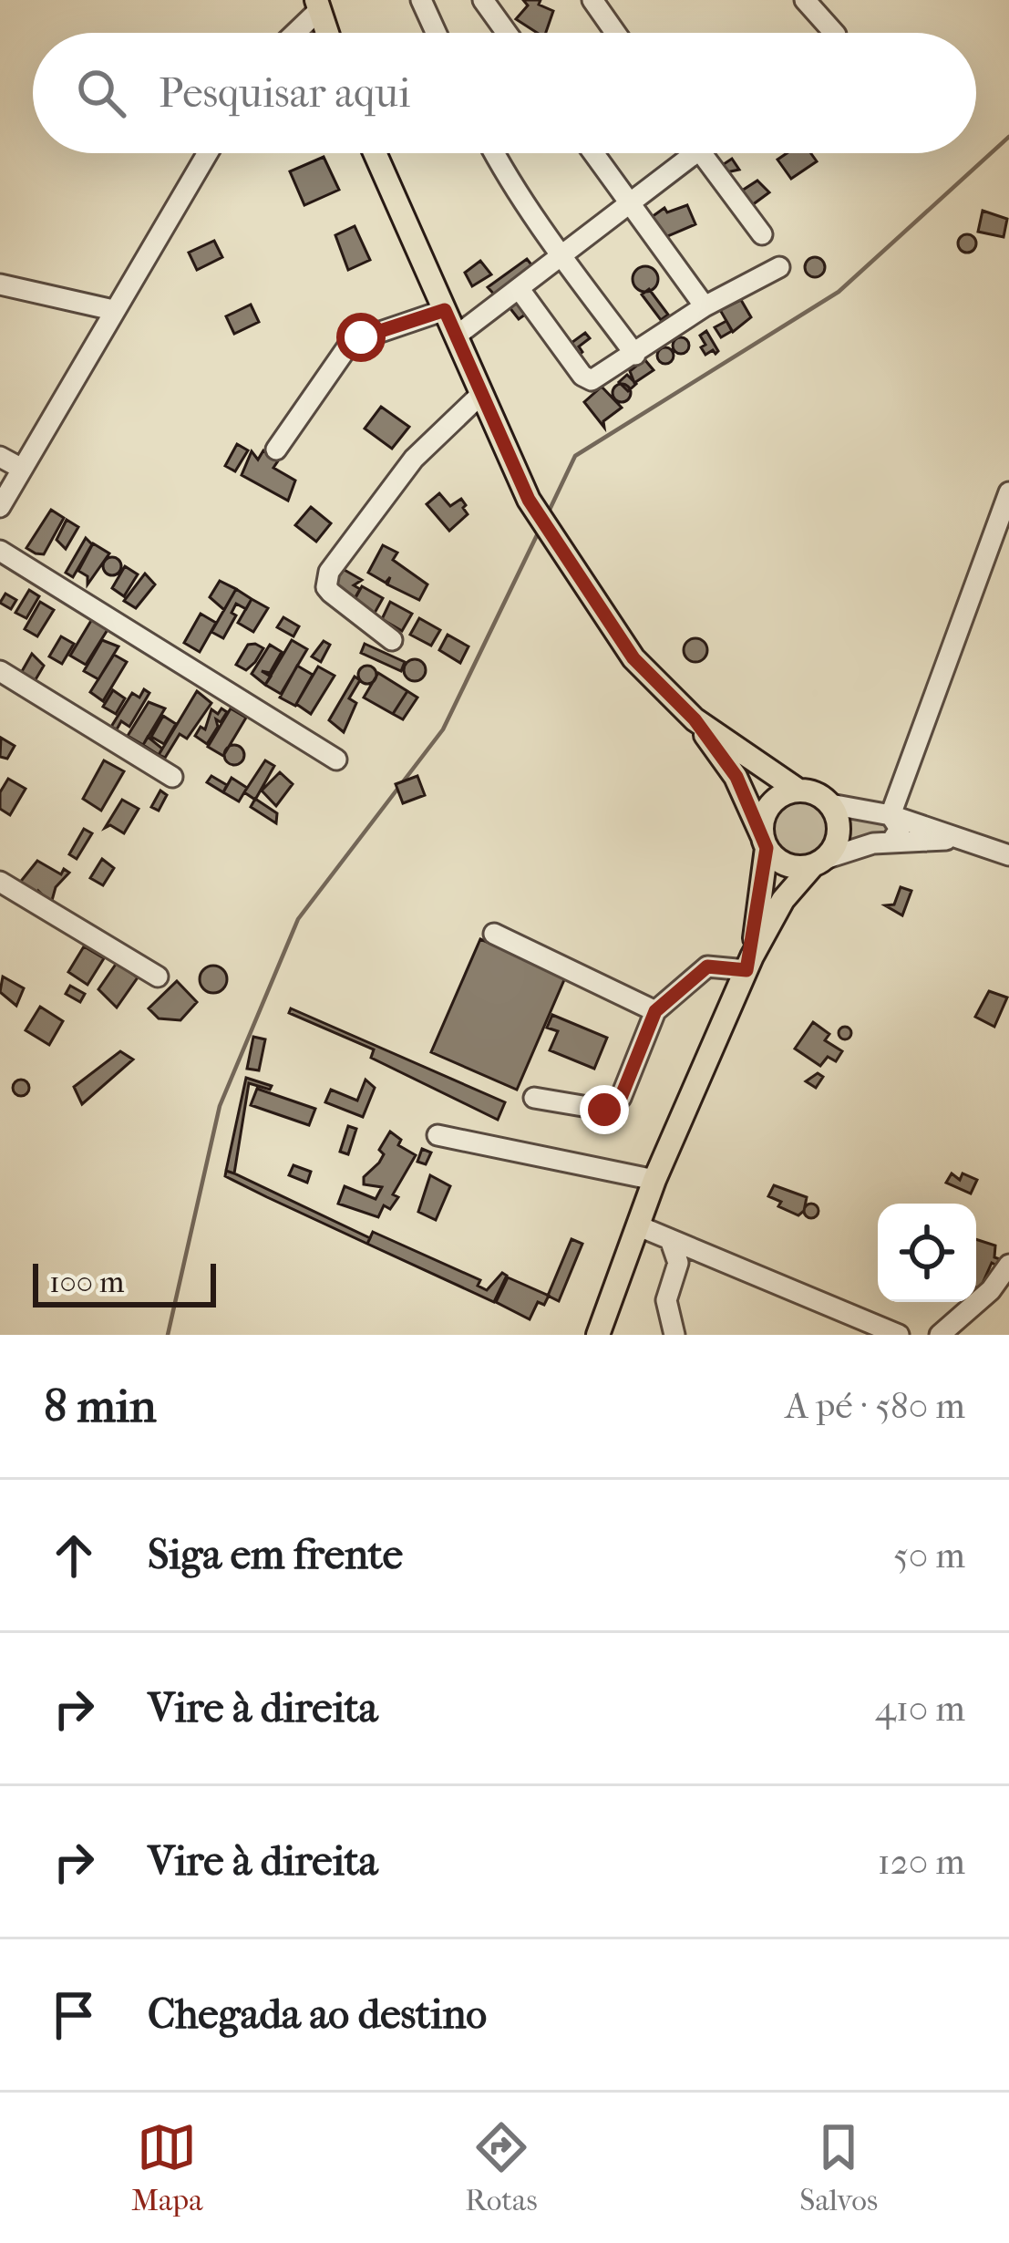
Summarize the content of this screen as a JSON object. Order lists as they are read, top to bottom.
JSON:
{
  "scale_bar": "100 m",
  "page": {
    "search": "Pesquisar aqui",
    "scale": "100 m",
    "heading": ["8 min", "A pé · 580 m"],
    "list": [
      ["Siga em frente", "50 m"],
      ["Vire à direita", "410 m"],
      ["Vire à direita", "120 m"],
      "Chegada ao destino"
    ],
    "nav": ["Mapa", "Rotas", "Salvos"]
  }
}
